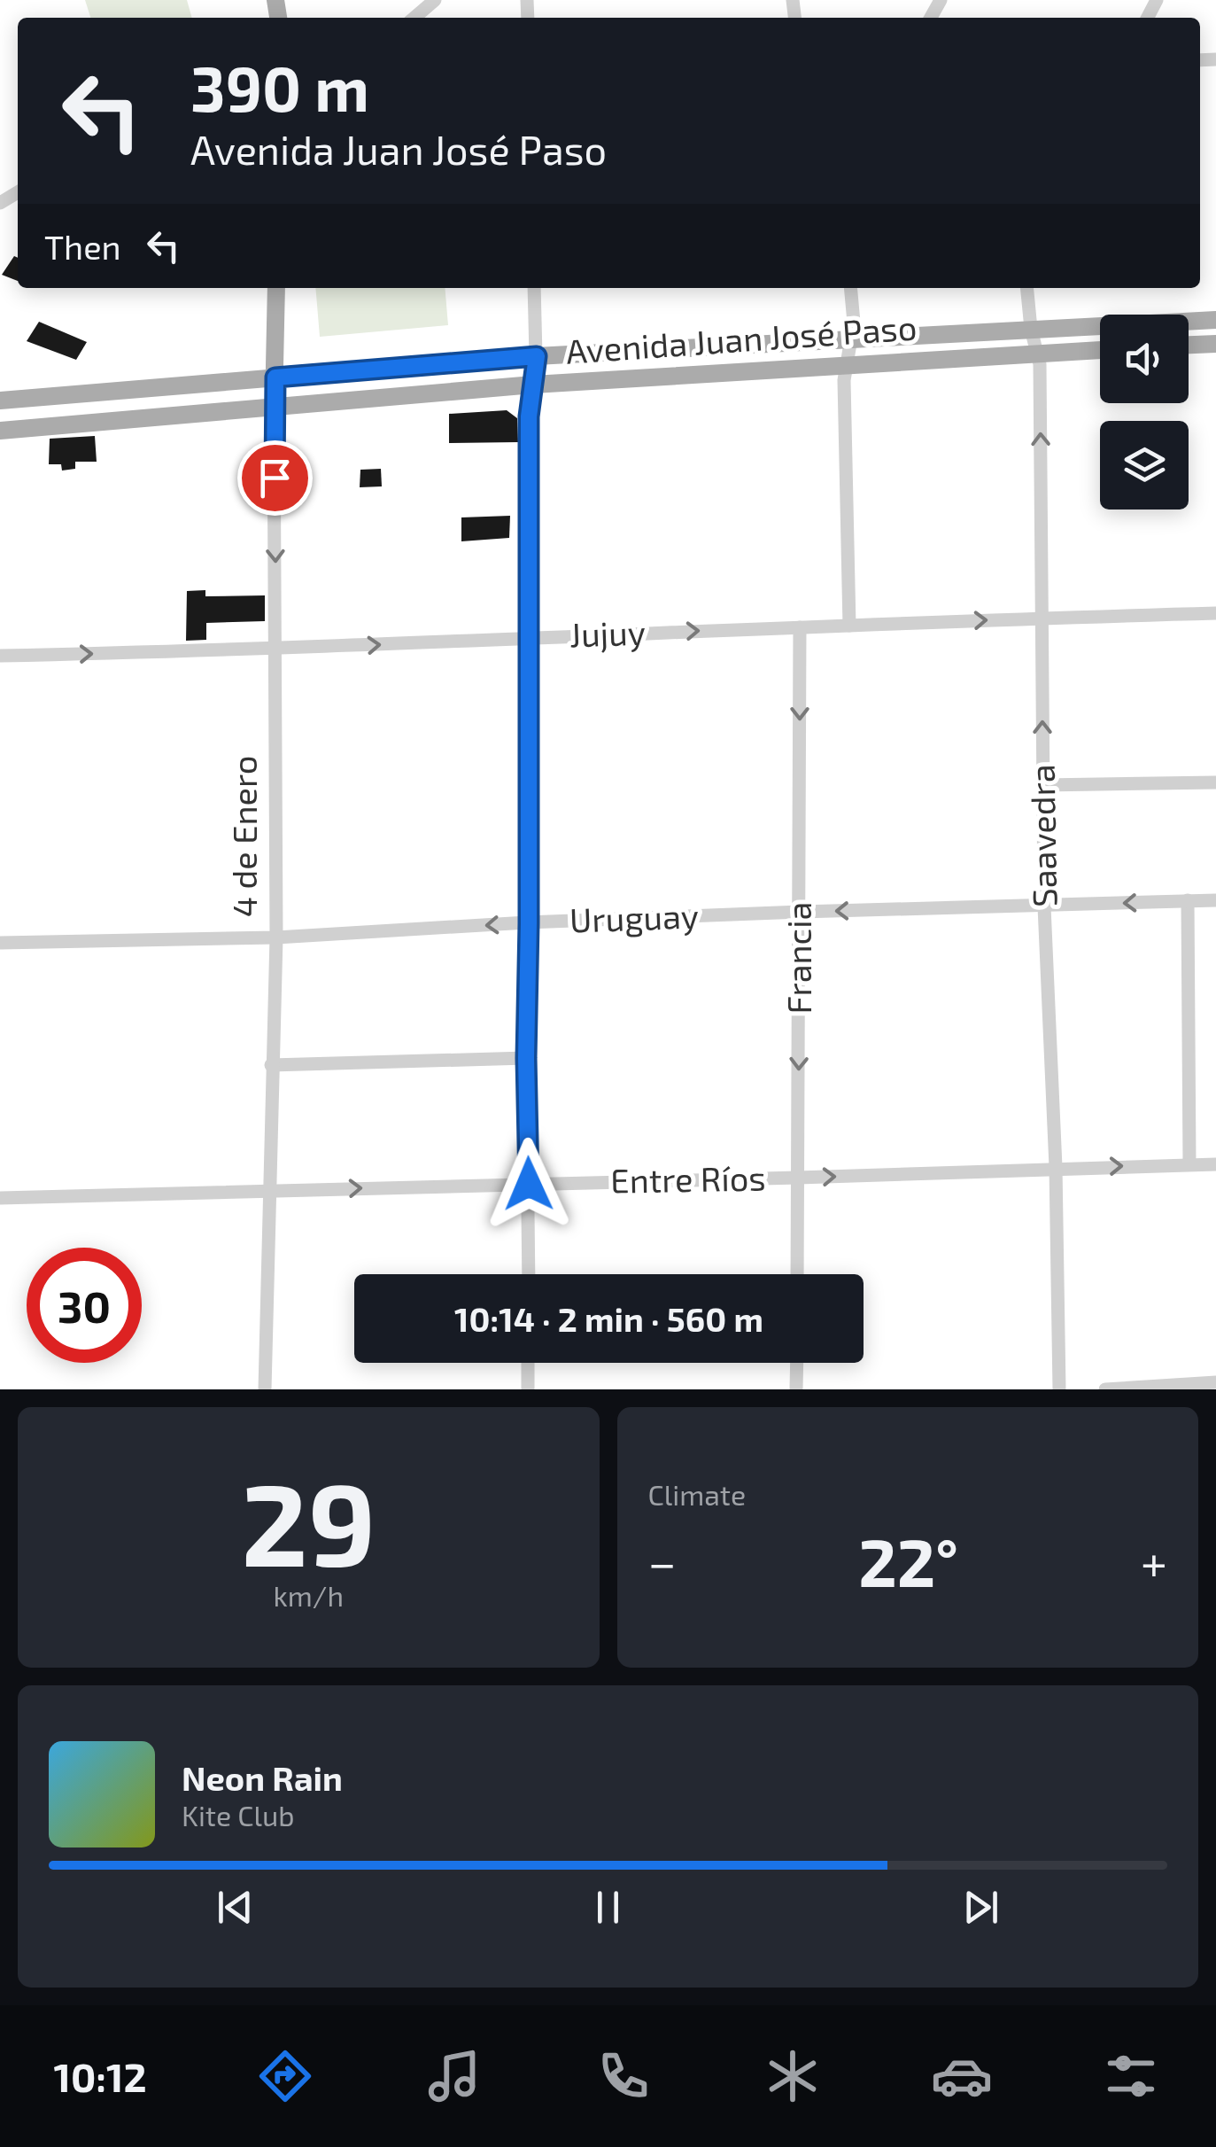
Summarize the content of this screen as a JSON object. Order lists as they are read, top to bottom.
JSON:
{
  "streets": {
    "main road": ["Avenida Juan José Paso", "4 de Enero"],
    "street": [
      "Jujuy",
      "Saavedra",
      "Uruguay",
      "Francia",
      "Entre Ríos"
    ]
  },
  "crossings": [
    ["Avenida Juan José Paso", "Saavedra"],
    ["Avenida Juan José Paso", "4 de Enero"],
    ["Jujuy", "Saavedra"],
    ["Jujuy", "4 de Enero"],
    ["Jujuy", "Francia"],
    ["Saavedra", "Uruguay"],
    ["Saavedra", "Entre Ríos"],
    ["4 de Enero", "Uruguay"],
    ["4 de Enero", "Entre Ríos"],
    ["Uruguay", "Francia"],
    ["Francia", "Entre Ríos"]
  ],
  "one_way": [
    "Jujuy",
    "Saavedra",
    "Uruguay",
    "Francia",
    "Entre Ríos"
  ],
  "page": {
    "turn": ["390 m", "Avenida Juan José Paso"],
    "then": "Then",
    "limit": "30",
    "trip": "10:14 · 2 min · 560 m",
    "tile": [
      ["29", "km/h"],
      "Climate"
    ],
    "heat": ["−", "22°", "+"],
    "song": ["Neon Rain", "Kite Club"],
    "tabs": "10:12"
  }
}
